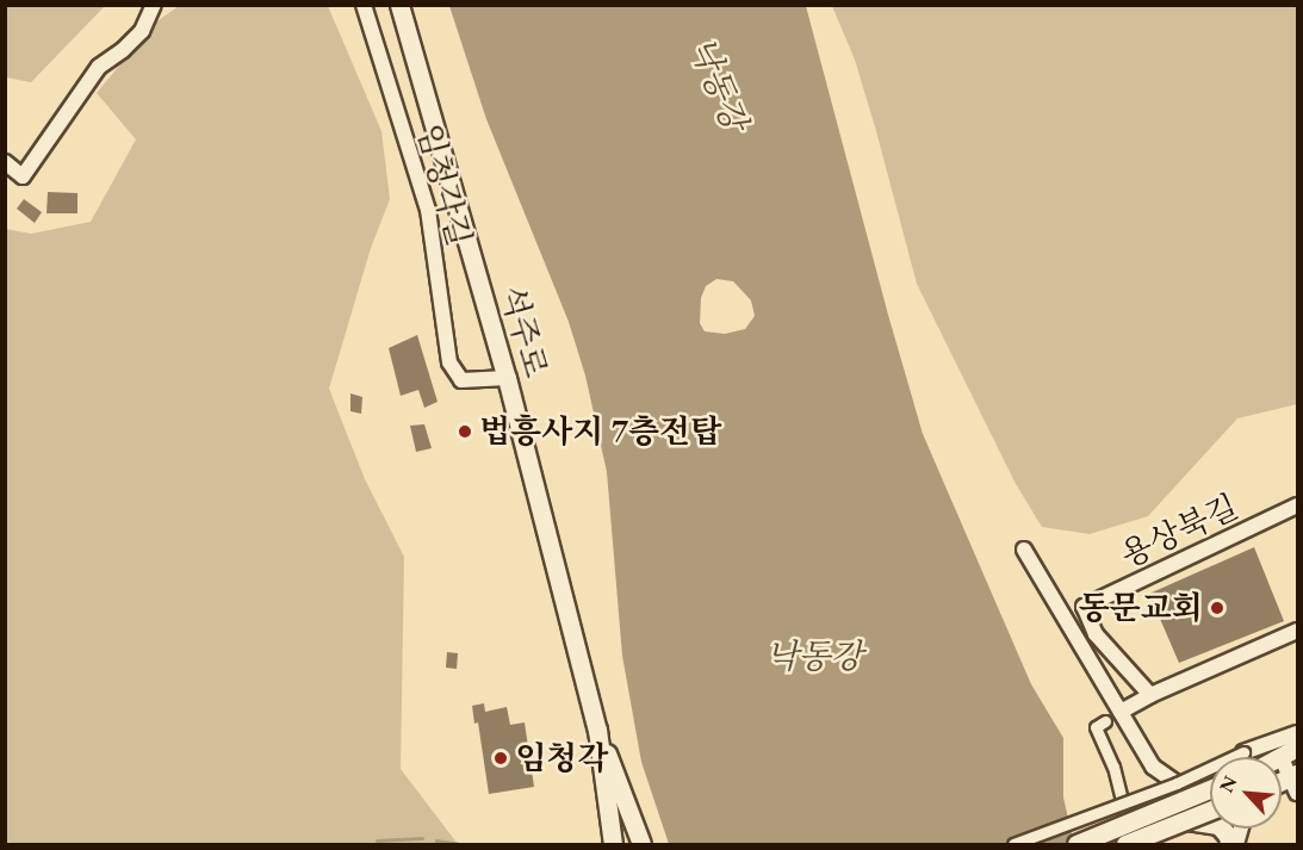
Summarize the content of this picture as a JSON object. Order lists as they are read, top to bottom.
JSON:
{
  "streets": {
    "street": ["임청각길", "석주로", "용상북길"]
  },
  "crossings": [
    ["임청각길", "석주로"]
  ],
  "water": ["낙동강"],
  "places": ["법흥사지 7층전탑", "동문교회", "임청각"],
  "north": "top left"
}
